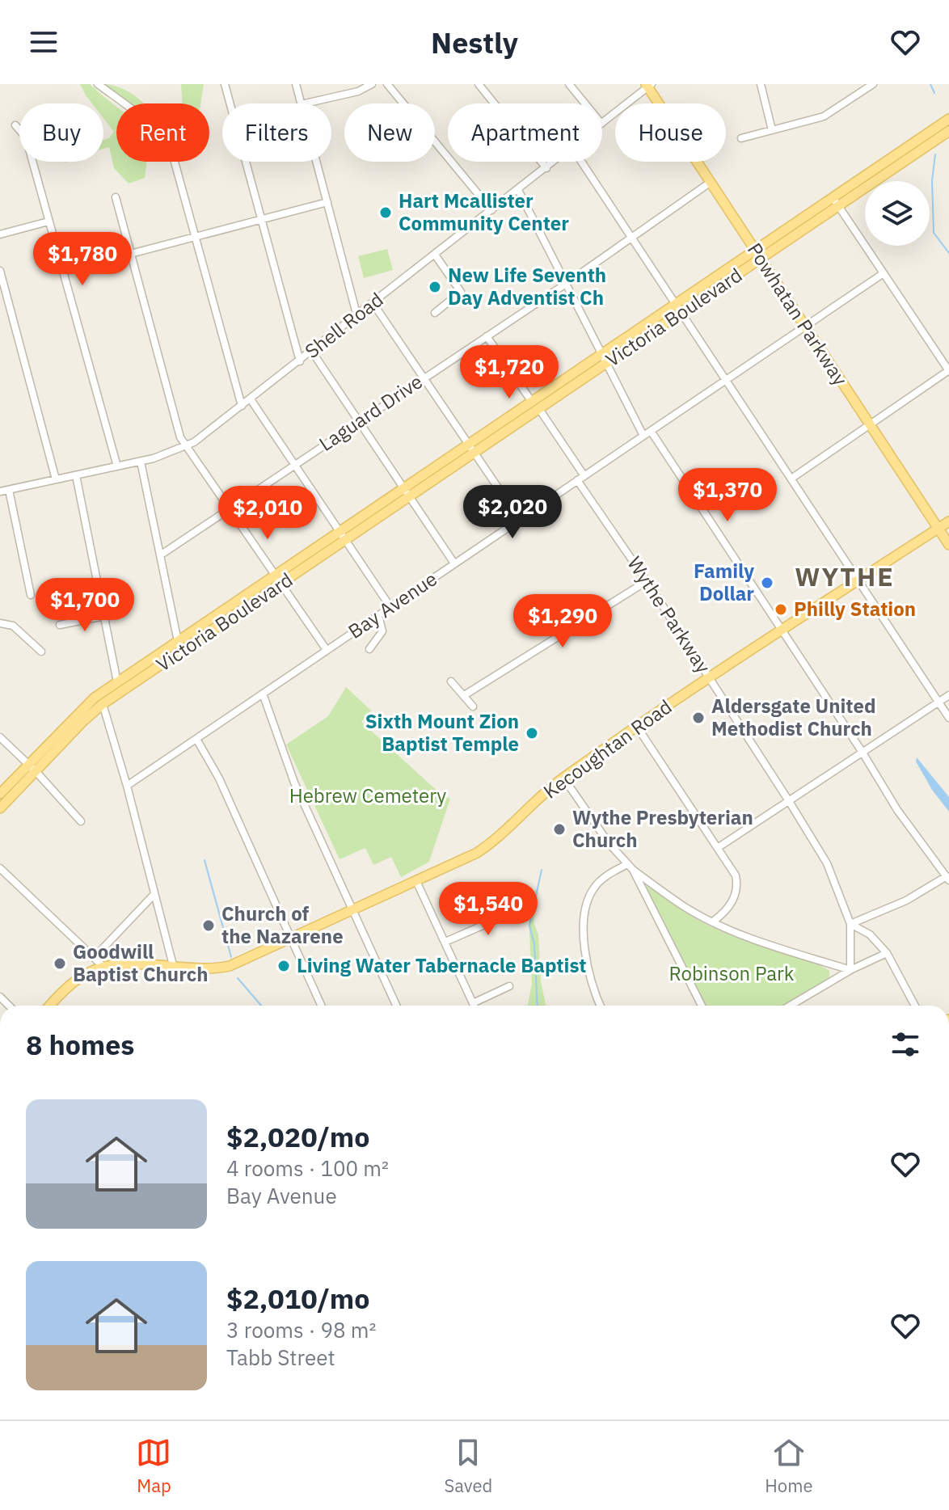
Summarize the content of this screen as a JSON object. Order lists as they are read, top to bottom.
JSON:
{
  "streets": {
    "main road": ["Powhatan Parkway", "Victoria Boulevard", "Kecoughtan Road"],
    "street": [
      "Shell Road",
      "Laguard Drive",
      "Bay Avenue",
      "Wythe Parkway"
    ]
  },
  "crossings": [
    ["Powhatan Parkway", "Victoria Boulevard"],
    ["Powhatan Parkway", "Shell Road"],
    ["Powhatan Parkway", "Laguard Drive"],
    ["Powhatan Parkway", "Bay Avenue"],
    ["Powhatan Parkway", "Kecoughtan Road"],
    ["Bay Avenue", "Wythe Parkway"],
    ["Wythe Parkway", "Kecoughtan Road"]
  ],
  "districts": ["WYTHE"],
  "parks": ["Hebrew Cemetery", "Robinson Park"],
  "places": [
    "Hart Mcallister Community Center",
    "New Life Seventh Day Adventist Ch",
    "Family Dollar",
    "Philly Station",
    "Aldersgate United Methodist Church",
    "Sixth Mount Zion Baptist Temple",
    "Wythe Presbyterian Church",
    "Church of the Nazarene",
    "Goodwill Baptist Church",
    "Living Water Tabernacle Baptist"
  ],
  "page": {
    "header": "Nestly",
    "chip": [
      "Buy",
      "Rent",
      "Filters",
      "New",
      "Apartment",
      "House"
    ],
    "price": [
      "$1,780",
      "$1,720",
      "$1,370",
      "$2,020",
      "$2,010",
      "$1,700",
      "$1,290",
      "$1,540"
    ],
    "heading": "8 homes",
    "list": [
      {
        "name": "$2,020/mo",
        "note": "4 rooms · 100 m² · Bay Avenue"
      },
      {
        "name": "$2,010/mo",
        "note": "3 rooms · 98 m² · Tabb Street"
      }
    ],
    "tabs": ["Map", "Saved", "Home"]
  }
}
